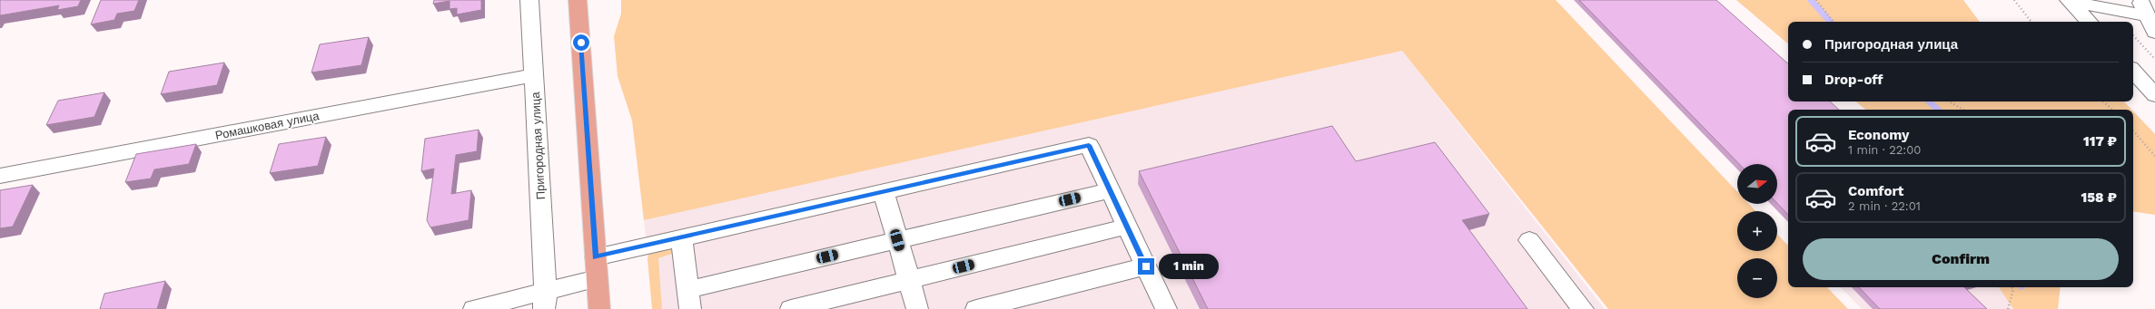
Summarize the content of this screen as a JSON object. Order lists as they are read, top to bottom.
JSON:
{
  "streets": {
    "street": ["Ромашковая улица", "Пригородная улица"]
  },
  "crossings": [
    ["Ромашковая улица", "Пригородная улица"]
  ],
  "north": "right",
  "page": {
    "banner": ["Пригородная улица", "Drop-off"],
    "list": [
      {
        "name": "Economy",
        "note": "1 min · 22:00",
        "value": "117 ₽"
      },
      {
        "name": "Comfort",
        "note": "2 min · 22:01",
        "value": "158 ₽"
      }
    ],
    "map_buttons": ["+", "−"],
    "buttons": "Confirm",
    "bubble": "1 min"
  }
}
